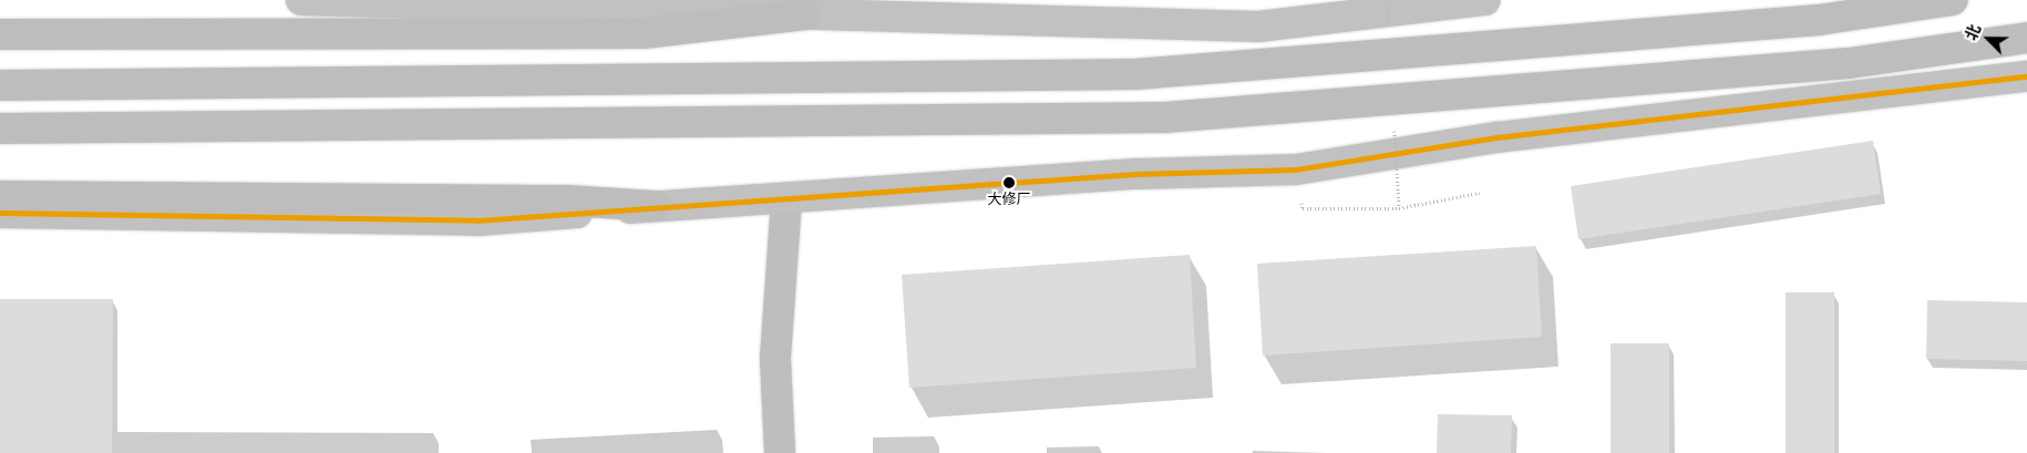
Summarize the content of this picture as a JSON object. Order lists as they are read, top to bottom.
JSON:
{
  "places": ["大修厂"],
  "north": "top left"
}
